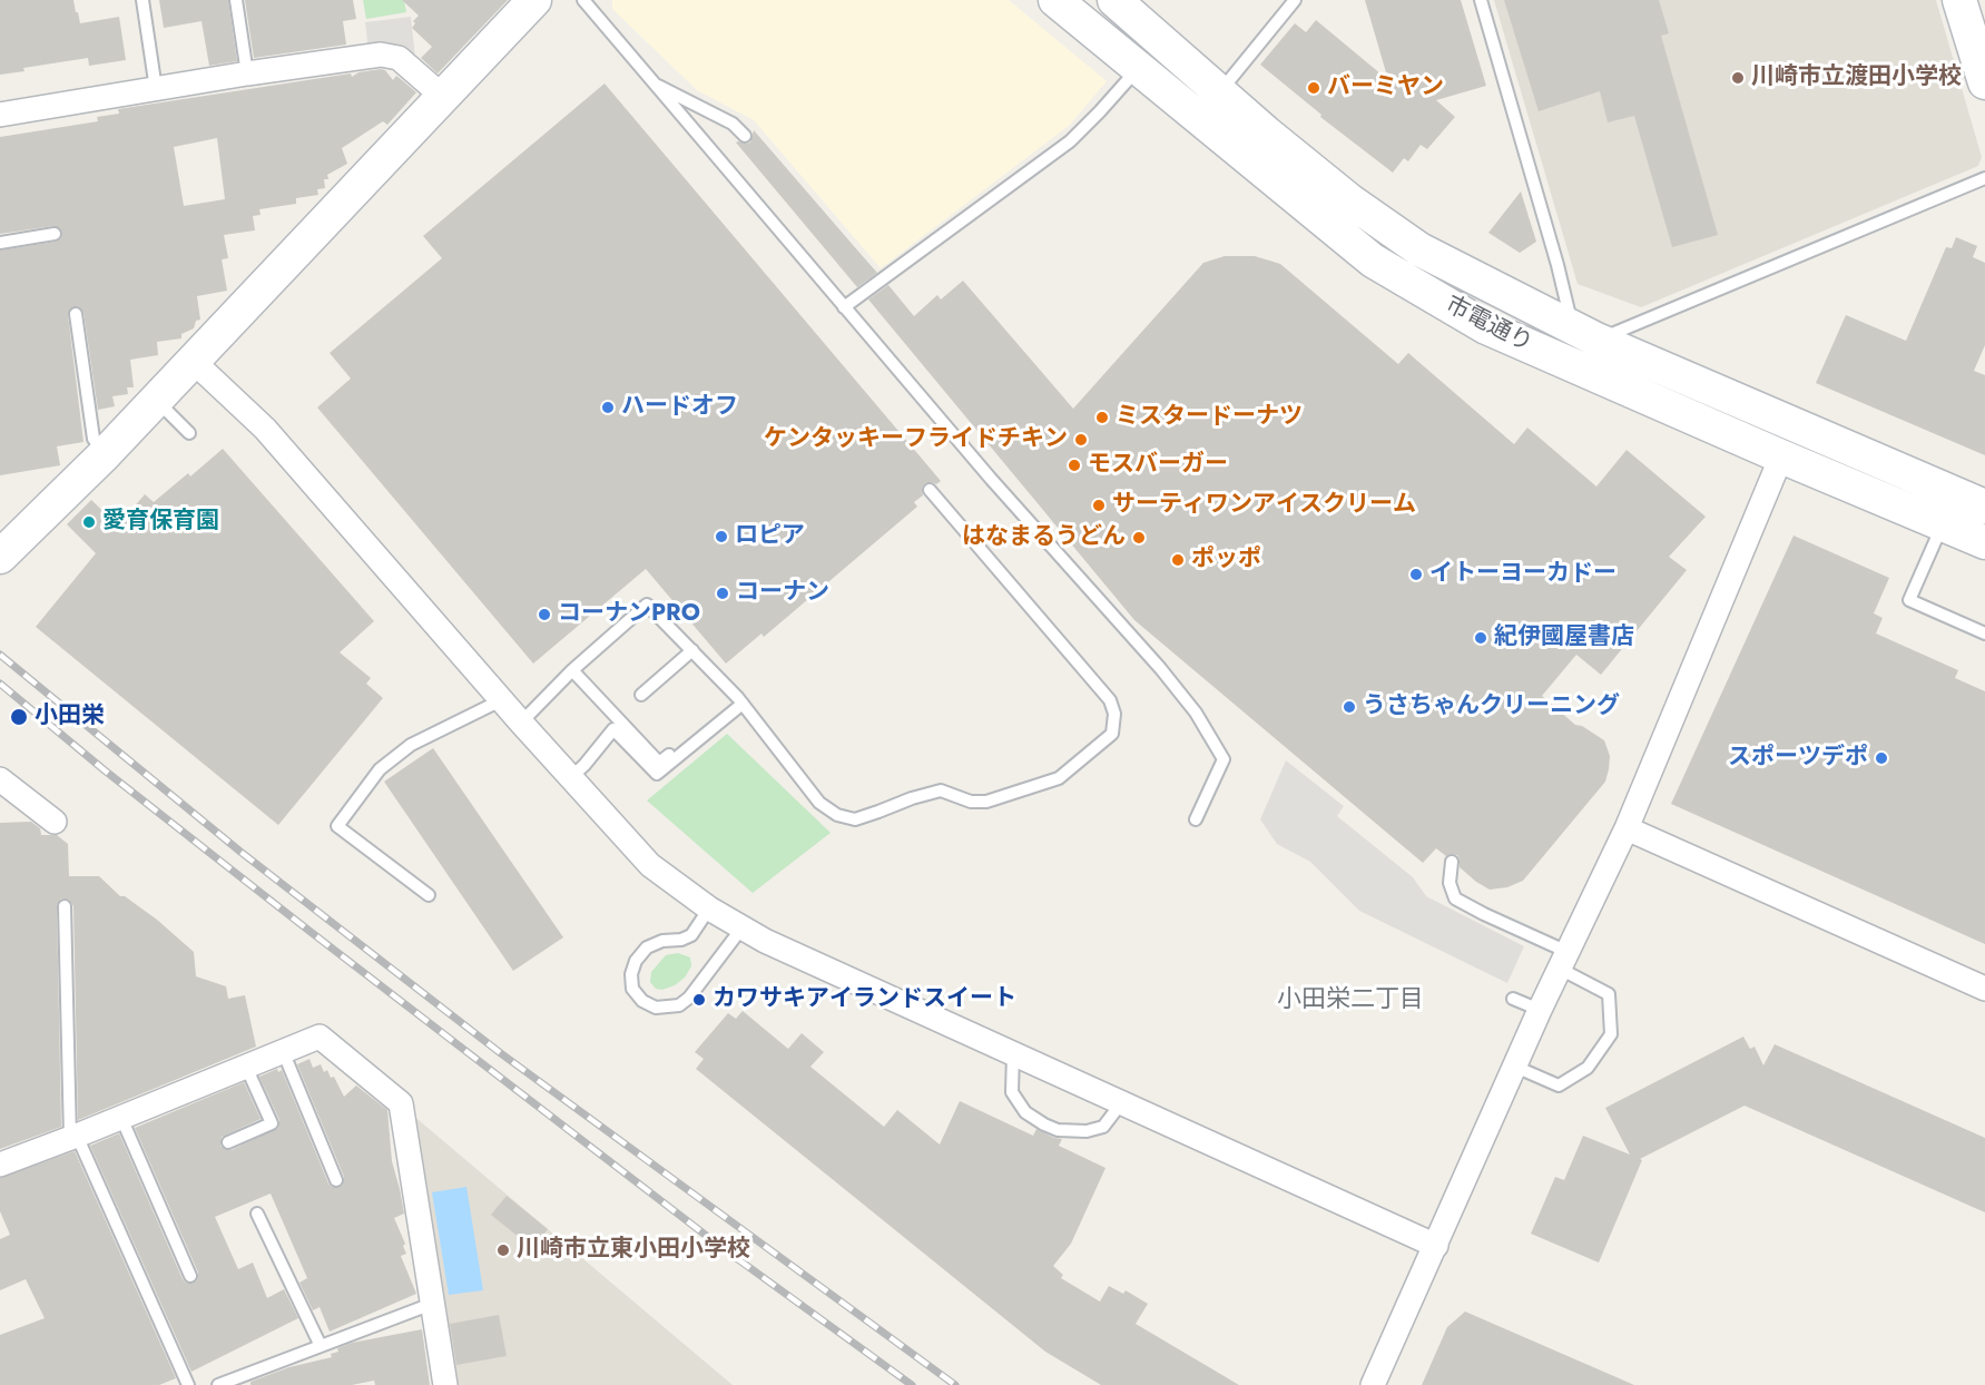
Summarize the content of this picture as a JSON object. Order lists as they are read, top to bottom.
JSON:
{
  "streets": {
    "street": ["市電通り"]
  },
  "districts": ["小田栄二丁目"],
  "places": [
    "川崎市立渡田小学校",
    "バーミヤン",
    "ハードオフ",
    "ミスタードーナツ",
    "ケンタッキーフライドチキン",
    "モスバーガー",
    "サーティワンアイスクリーム",
    "愛育保育園",
    "ロピア",
    "はなまるうどん",
    "ポッポ",
    "イトーヨーカドー",
    "コーナン",
    "コーナンPRO",
    "紀伊國屋書店",
    "うさちゃんクリーニング",
    "小田栄",
    "スポーツデポ",
    "カワサキアイランドスイート",
    "川崎市立東小田小学校"
  ]
}
